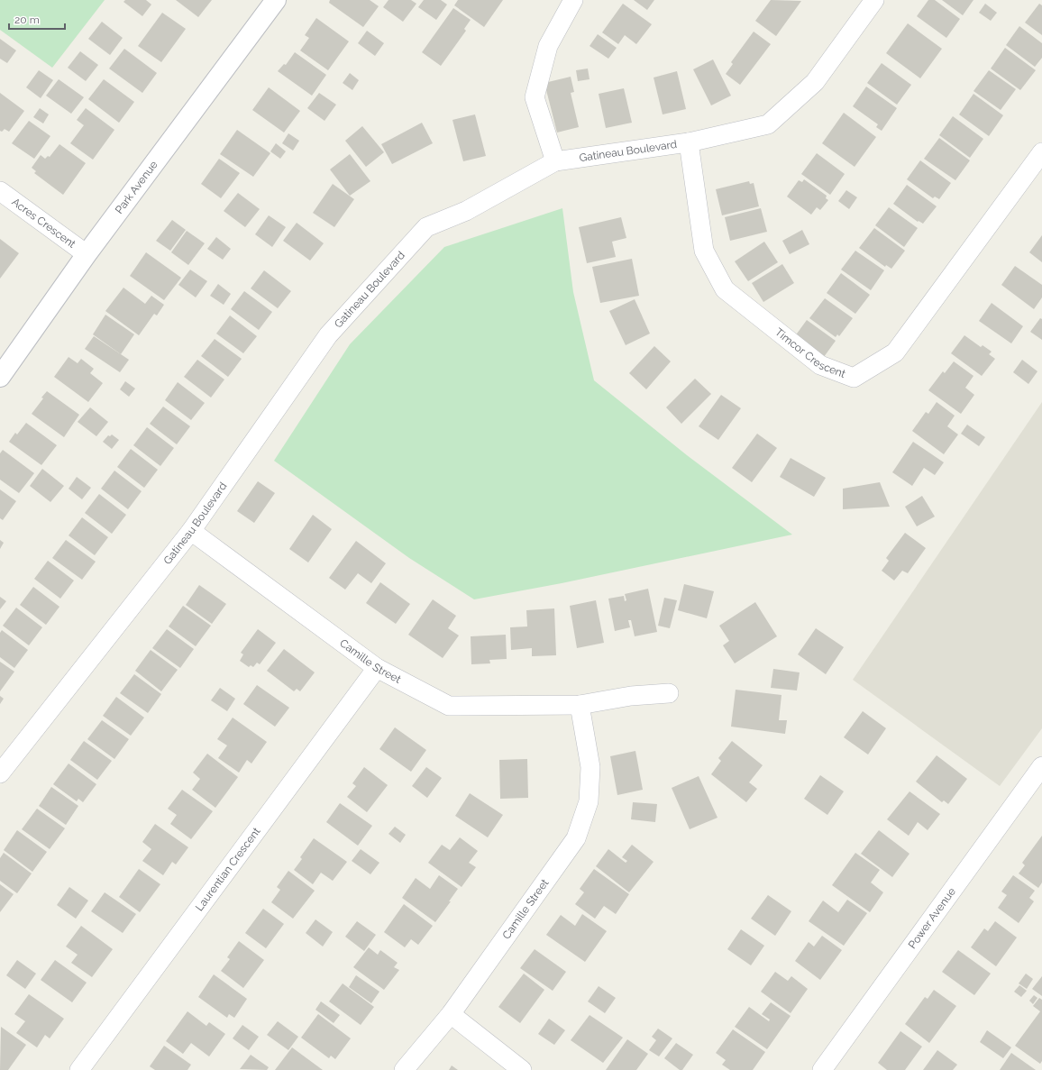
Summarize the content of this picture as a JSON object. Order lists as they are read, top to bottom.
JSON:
{
  "streets": {
    "street": [
      "Gatineau Boulevard",
      "Park Avenue",
      "Acres Crescent",
      "Timcor Crescent",
      "Camille Street",
      "Laurentian Crescent",
      "Power Avenue"
    ]
  },
  "crossings": [
    ["Gatineau Boulevard", "Timcor Crescent"],
    ["Gatineau Boulevard", "Camille Street"],
    ["Park Avenue", "Acres Crescent"],
    ["Camille Street", "Laurentian Crescent"]
  ],
  "scale_bar": "20 m"
}
